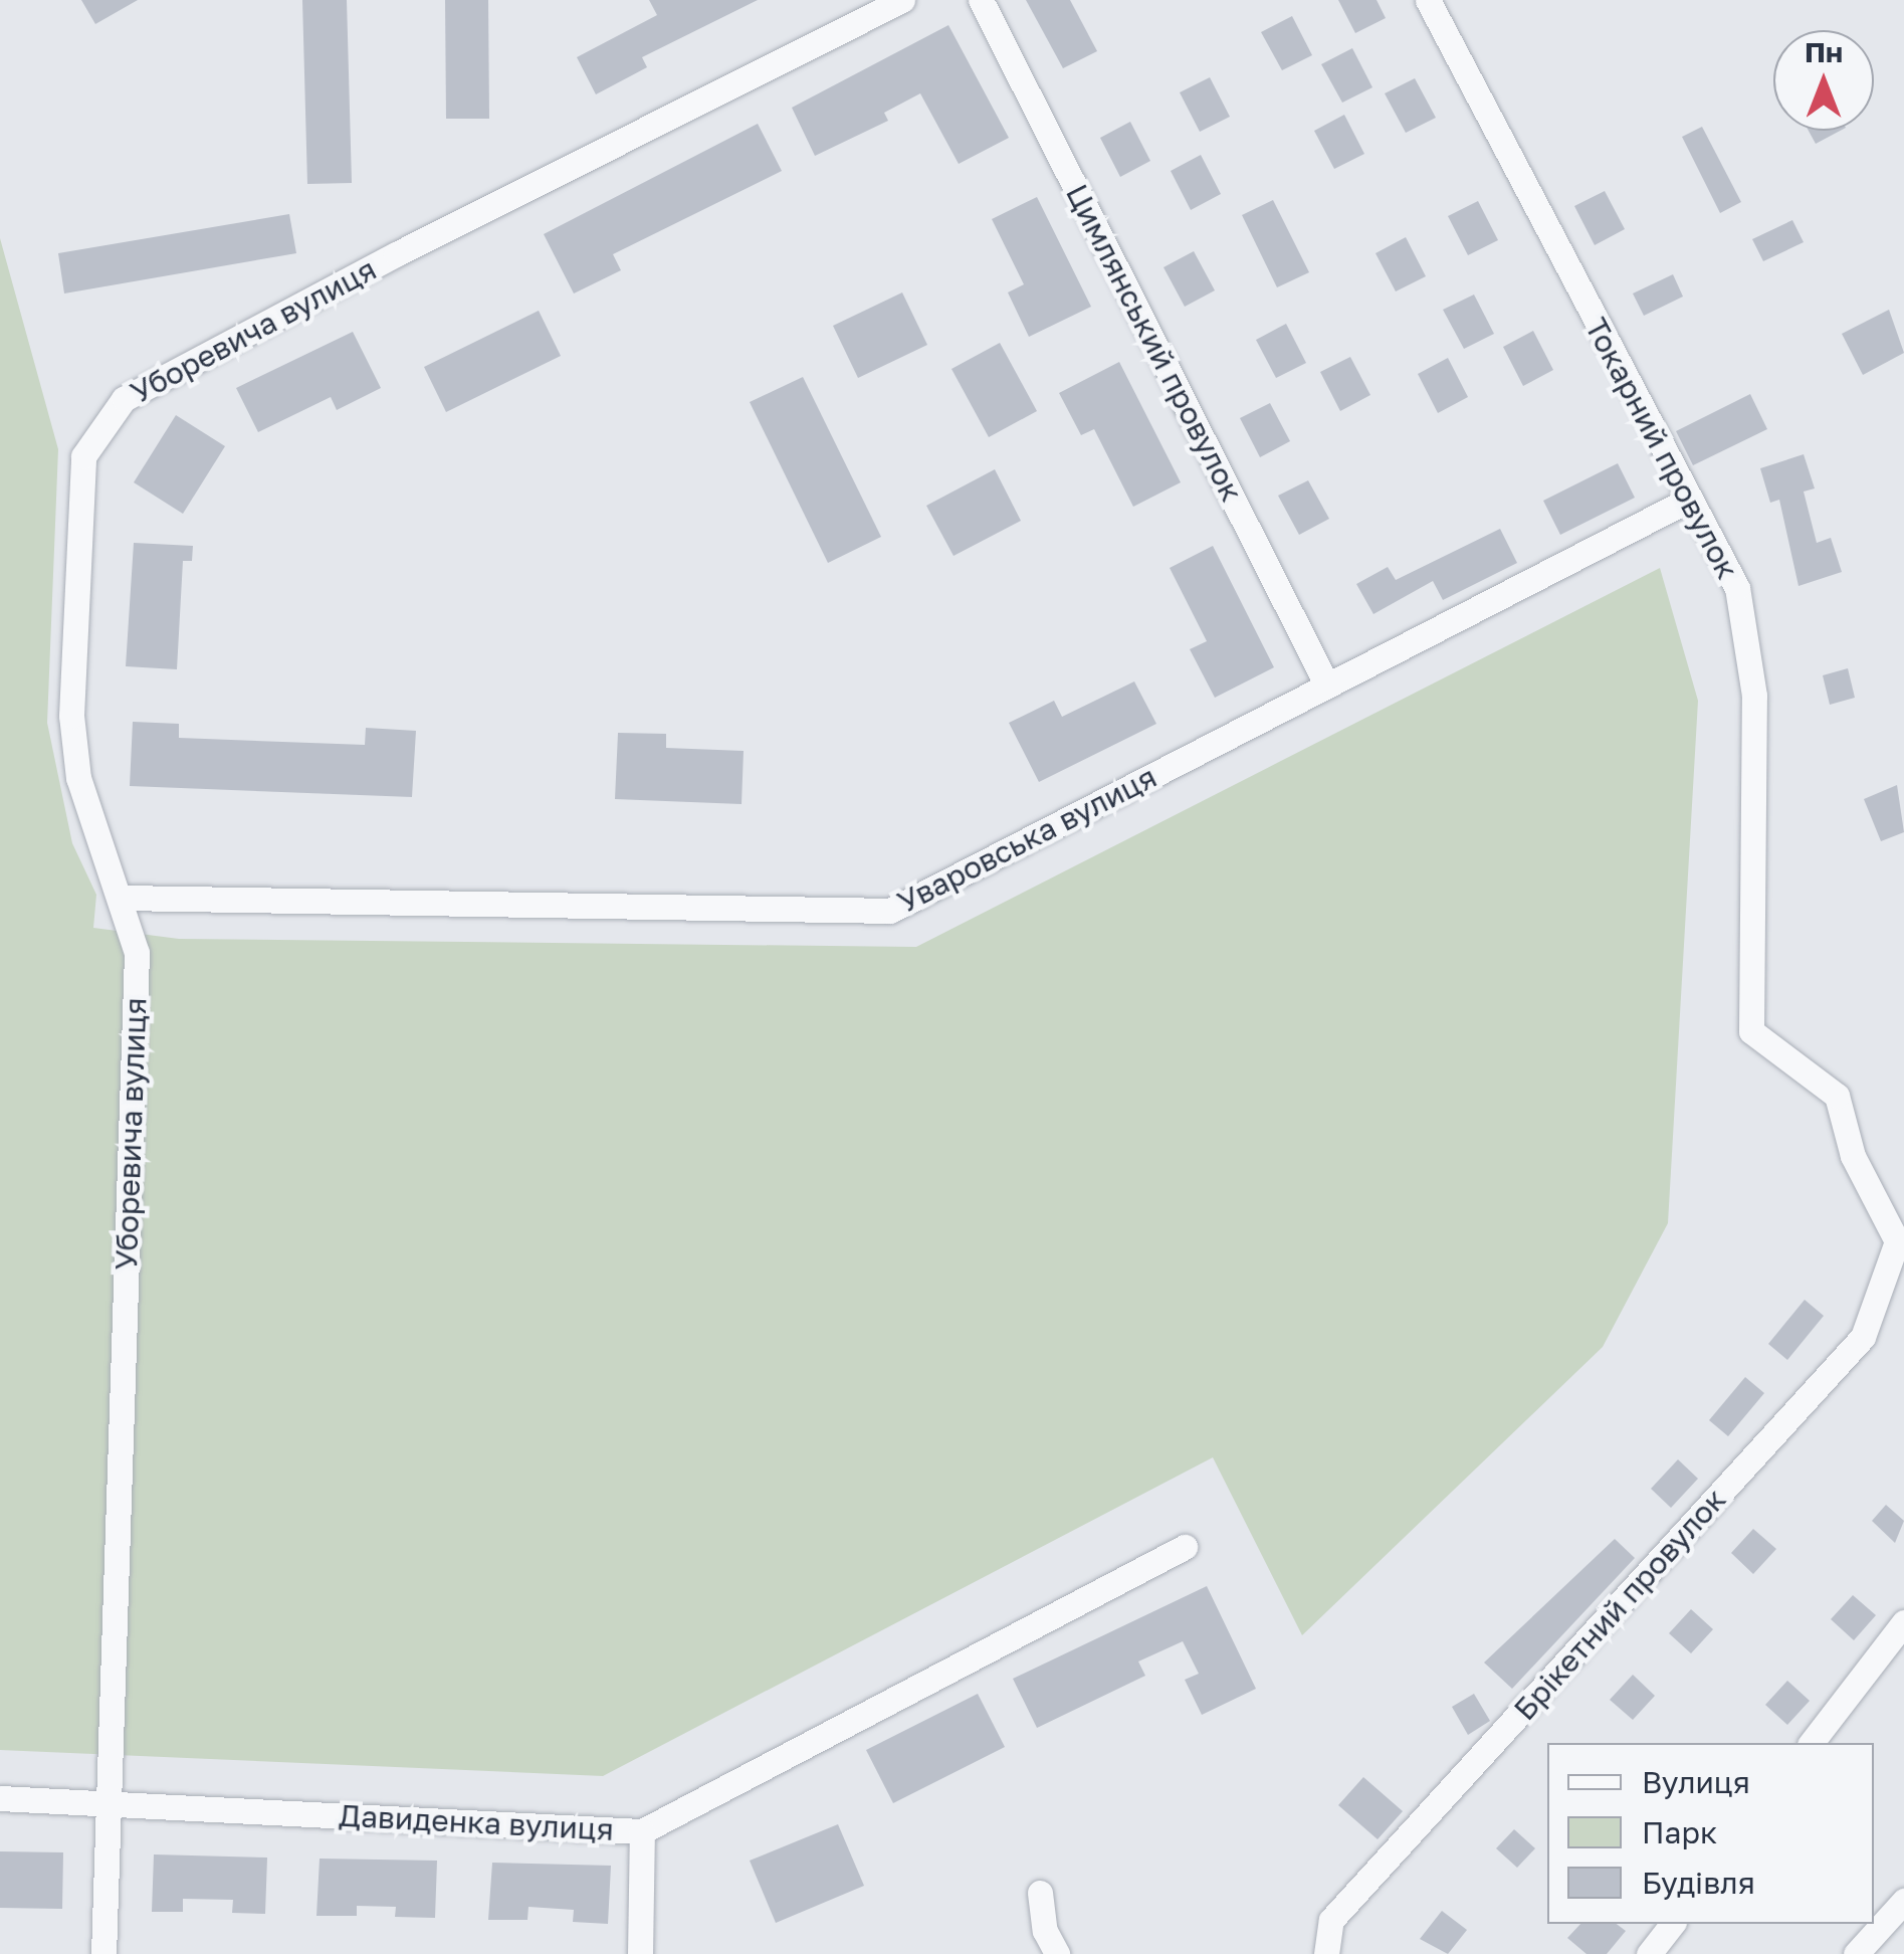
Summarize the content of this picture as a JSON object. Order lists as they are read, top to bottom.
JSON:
{
  "streets": {
    "street": [
      "Уборевича вулиця",
      "Цимлянський провулок",
      "Токарний провулок",
      "Уваровська вулиця",
      "Брiкетний провулок",
      "Давиденка вулиця"
    ]
  },
  "crossings": [
    ["Уборевича вулиця", "Уваровська вулиця"],
    ["Уборевича вулиця", "Давиденка вулиця"],
    ["Цимлянський провулок", "Уваровська вулиця"],
    ["Токарний провулок", "Уваровська вулиця"],
    ["Токарний провулок", "Брiкетний провулок"]
  ],
  "legend": ["Вулиця", "Парк", "Будівля"],
  "north": "top"
}
